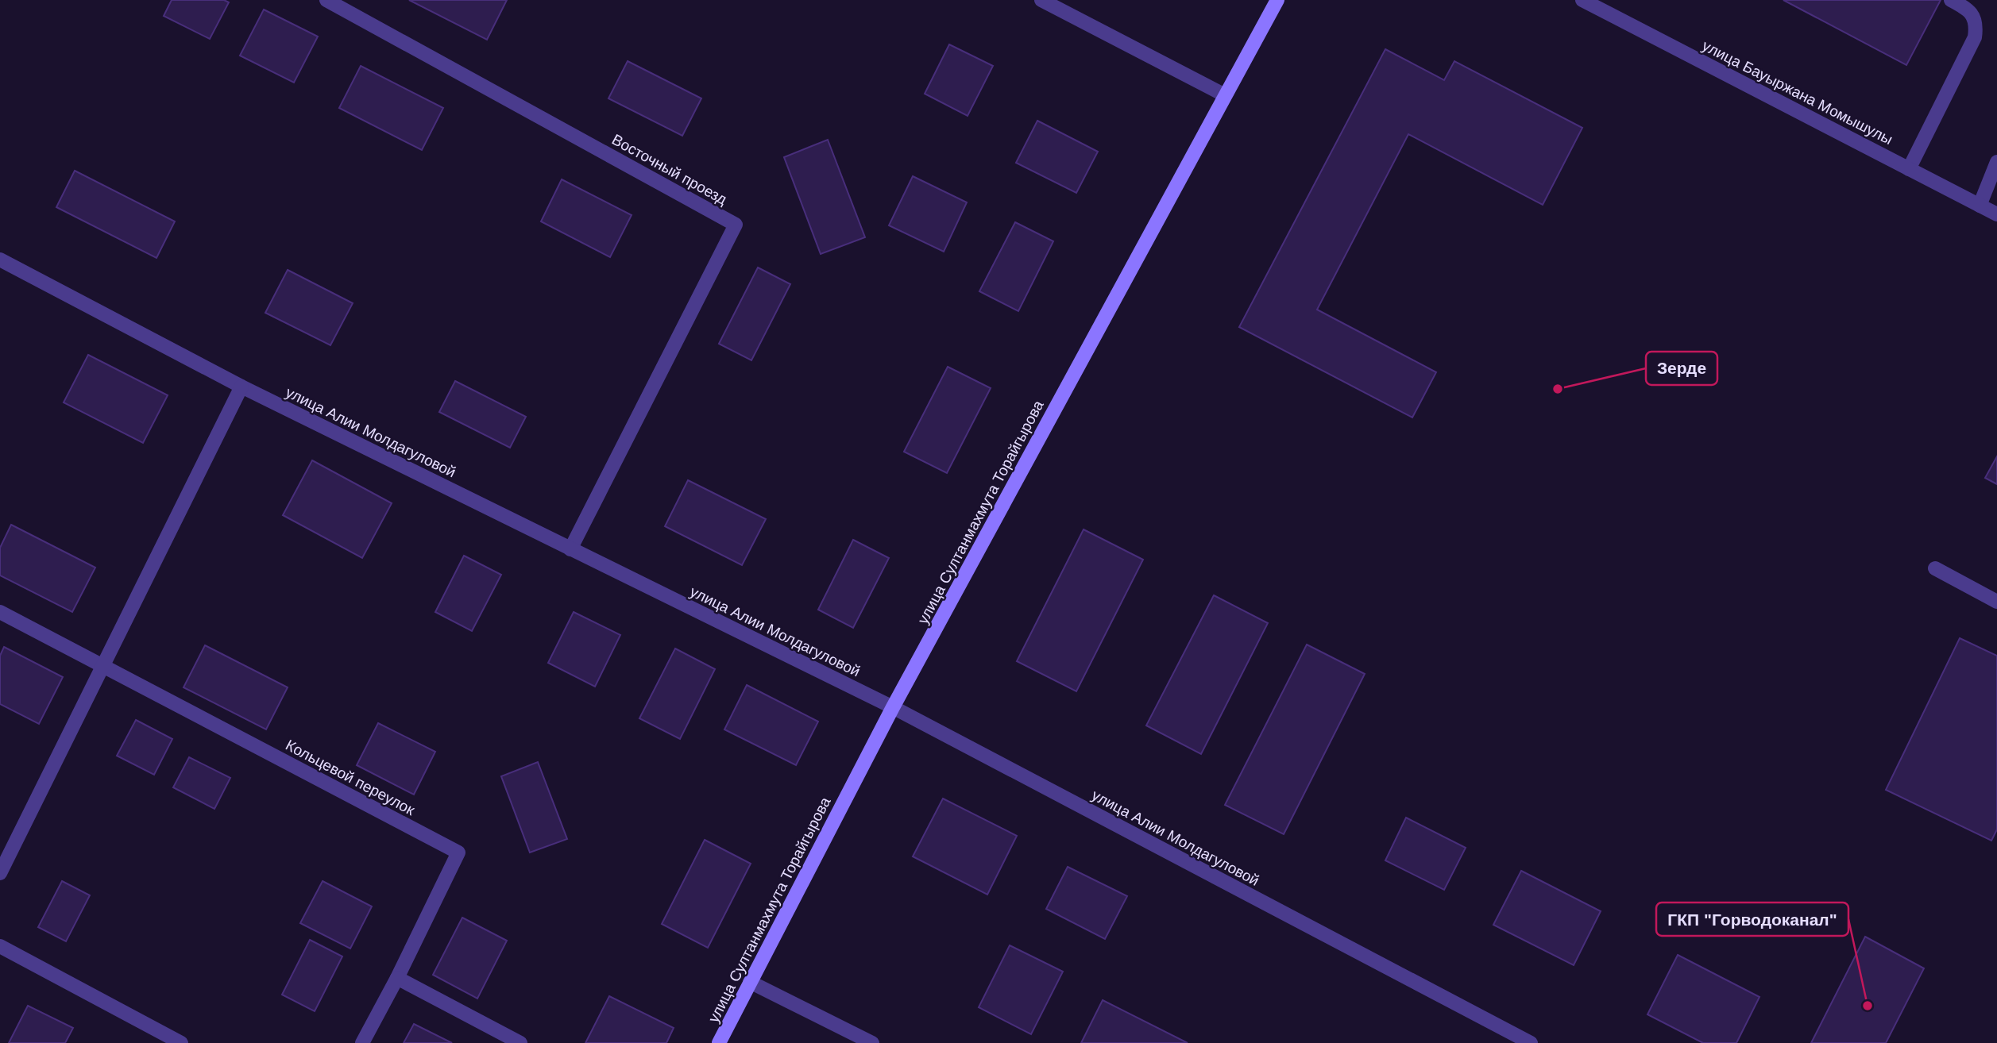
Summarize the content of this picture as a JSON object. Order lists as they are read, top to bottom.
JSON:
{
  "streets": {
    "street": [
      "улица Бауыржана Момышулы",
      "Восточный проезд",
      "улица Алии Молдагуловой",
      "улица Султанмахмута Торайгырова",
      "Кольцевой переулок"
    ]
  },
  "crossings": [
    ["Восточный проезд", "улица Алии Молдагуловой"],
    ["улица Алии Молдагуловой", "улица Султанмахмута Торайгырова"]
  ],
  "places": ["Зерде", "ГКП \"Горводоканал\""]
}
